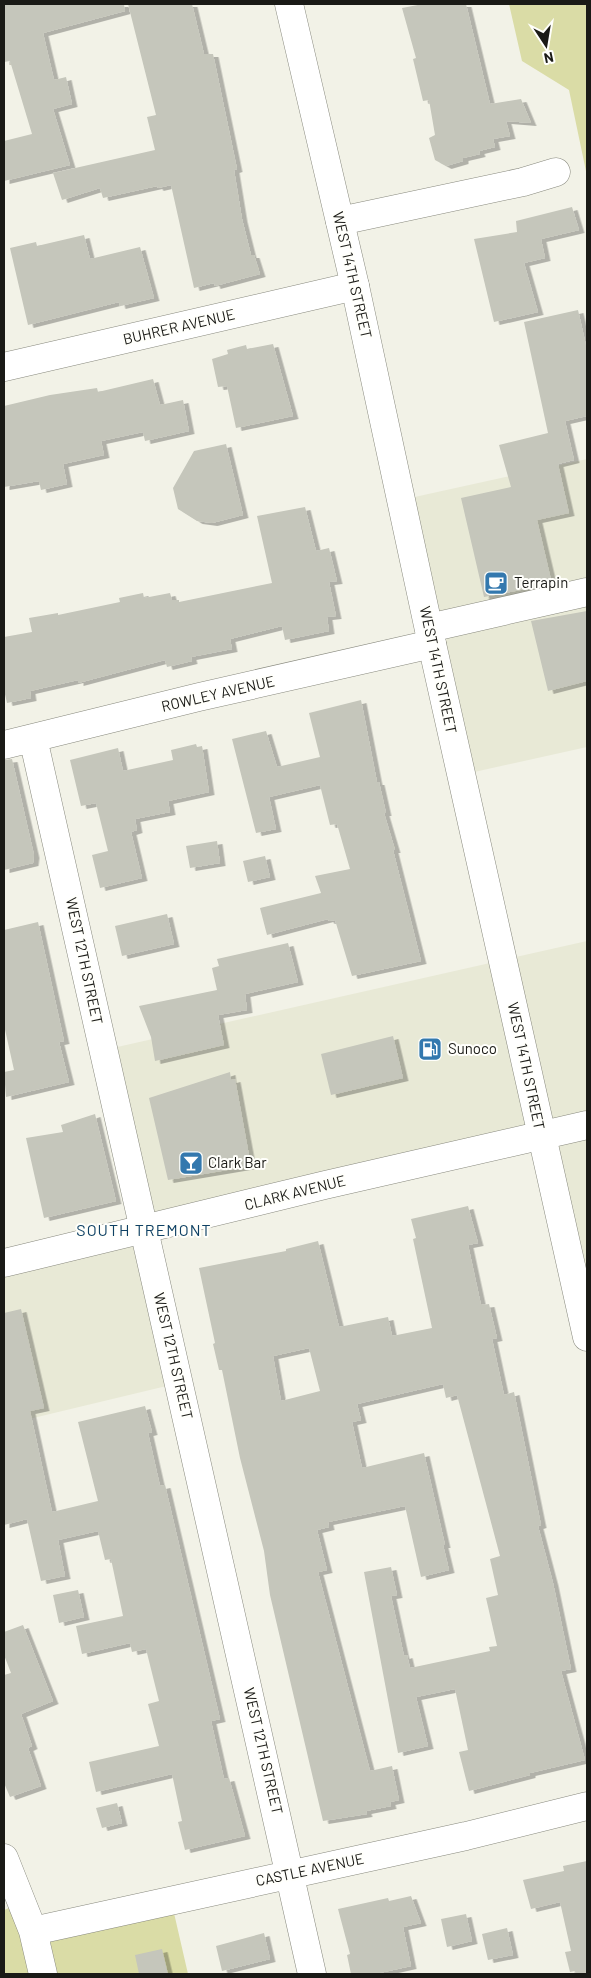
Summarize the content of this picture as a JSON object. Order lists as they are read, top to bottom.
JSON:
{
  "streets": {
    "street": [
      "WEST 14TH STREET",
      "BUHRER AVENUE",
      "ROWLEY AVENUE",
      "WEST 12TH STREET",
      "CLARK AVENUE",
      "CASTLE AVENUE"
    ]
  },
  "crossings": [
    ["WEST 14TH STREET", "BUHRER AVENUE"],
    ["WEST 14TH STREET", "ROWLEY AVENUE"],
    ["WEST 14TH STREET", "CLARK AVENUE"],
    ["ROWLEY AVENUE", "WEST 12TH STREET"],
    ["WEST 12TH STREET", "CLARK AVENUE"],
    ["WEST 12TH STREET", "CASTLE AVENUE"]
  ],
  "districts": ["SOUTH TREMONT"],
  "places": {
    "cafe": ["Terrapin"],
    "fuel station": ["Sunoco"],
    "bar": ["Clark Bar"]
  },
  "north": "bottom"
}
